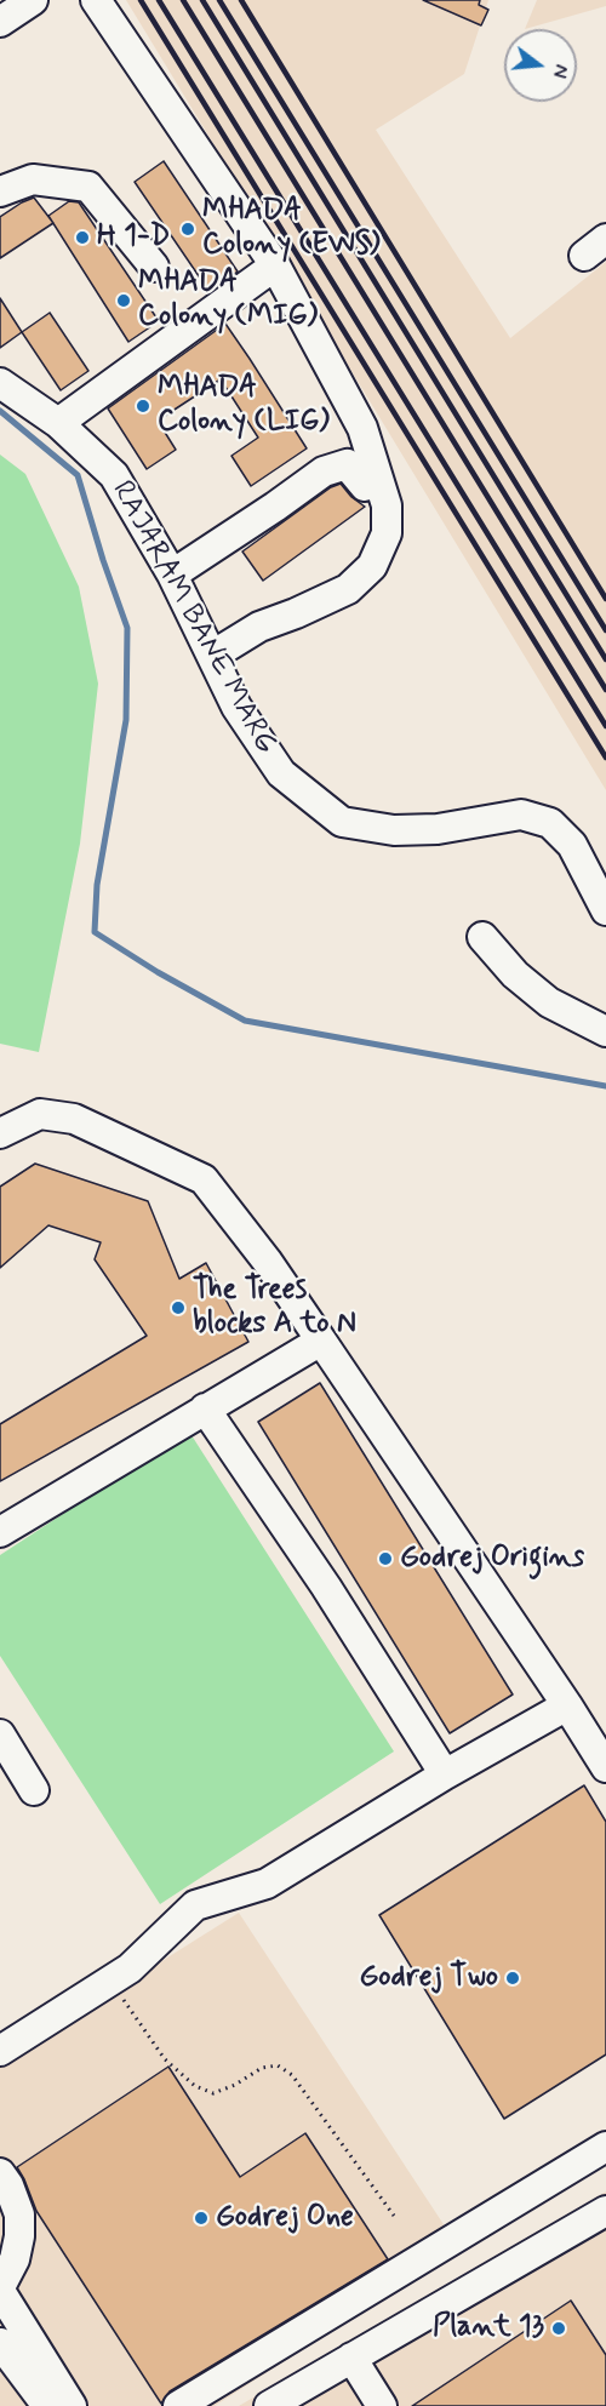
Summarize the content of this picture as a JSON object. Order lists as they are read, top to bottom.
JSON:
{
  "streets": {
    "street": ["RAJARAM BANE MARG"]
  },
  "places": [
    "MHADA Colony (EWS)",
    "H 1-D",
    "MHADA Colony (MIG)",
    "MHADA Colony (LIG)",
    "The Trees blocks A to N",
    "Godrej Origins",
    "Godrej Two",
    "Godrej One",
    "Plant 13"
  ],
  "north": "right"
}
